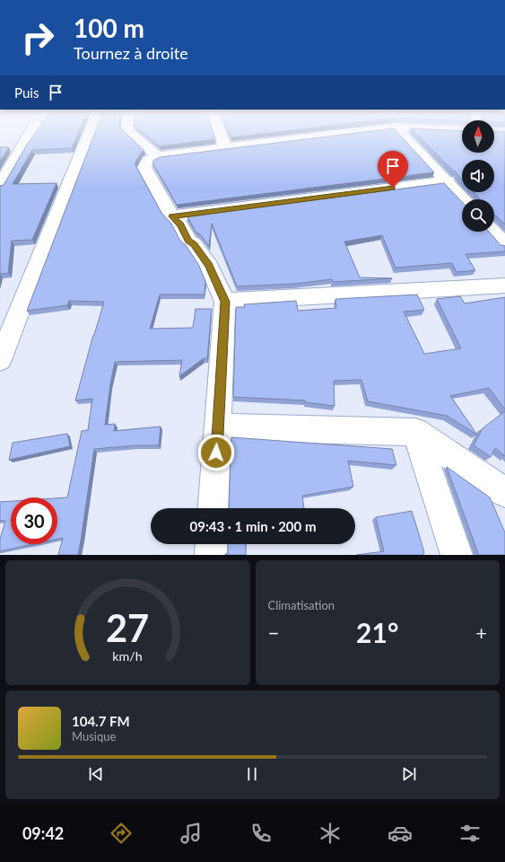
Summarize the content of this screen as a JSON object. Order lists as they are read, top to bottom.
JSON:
{
  "north": "top",
  "page": {
    "turn": ["100 m", "Tournez à droite"],
    "then": "Puis",
    "limit": "30",
    "trip": "09:43 · 1 min · 200 m",
    "tile": "Climatisation",
    "heat": ["−", "21°", "+"],
    "song": ["104.7 FM", "Musique"],
    "tabs": "09:42",
    "gauge": ["27", "km/h"]
  }
}
